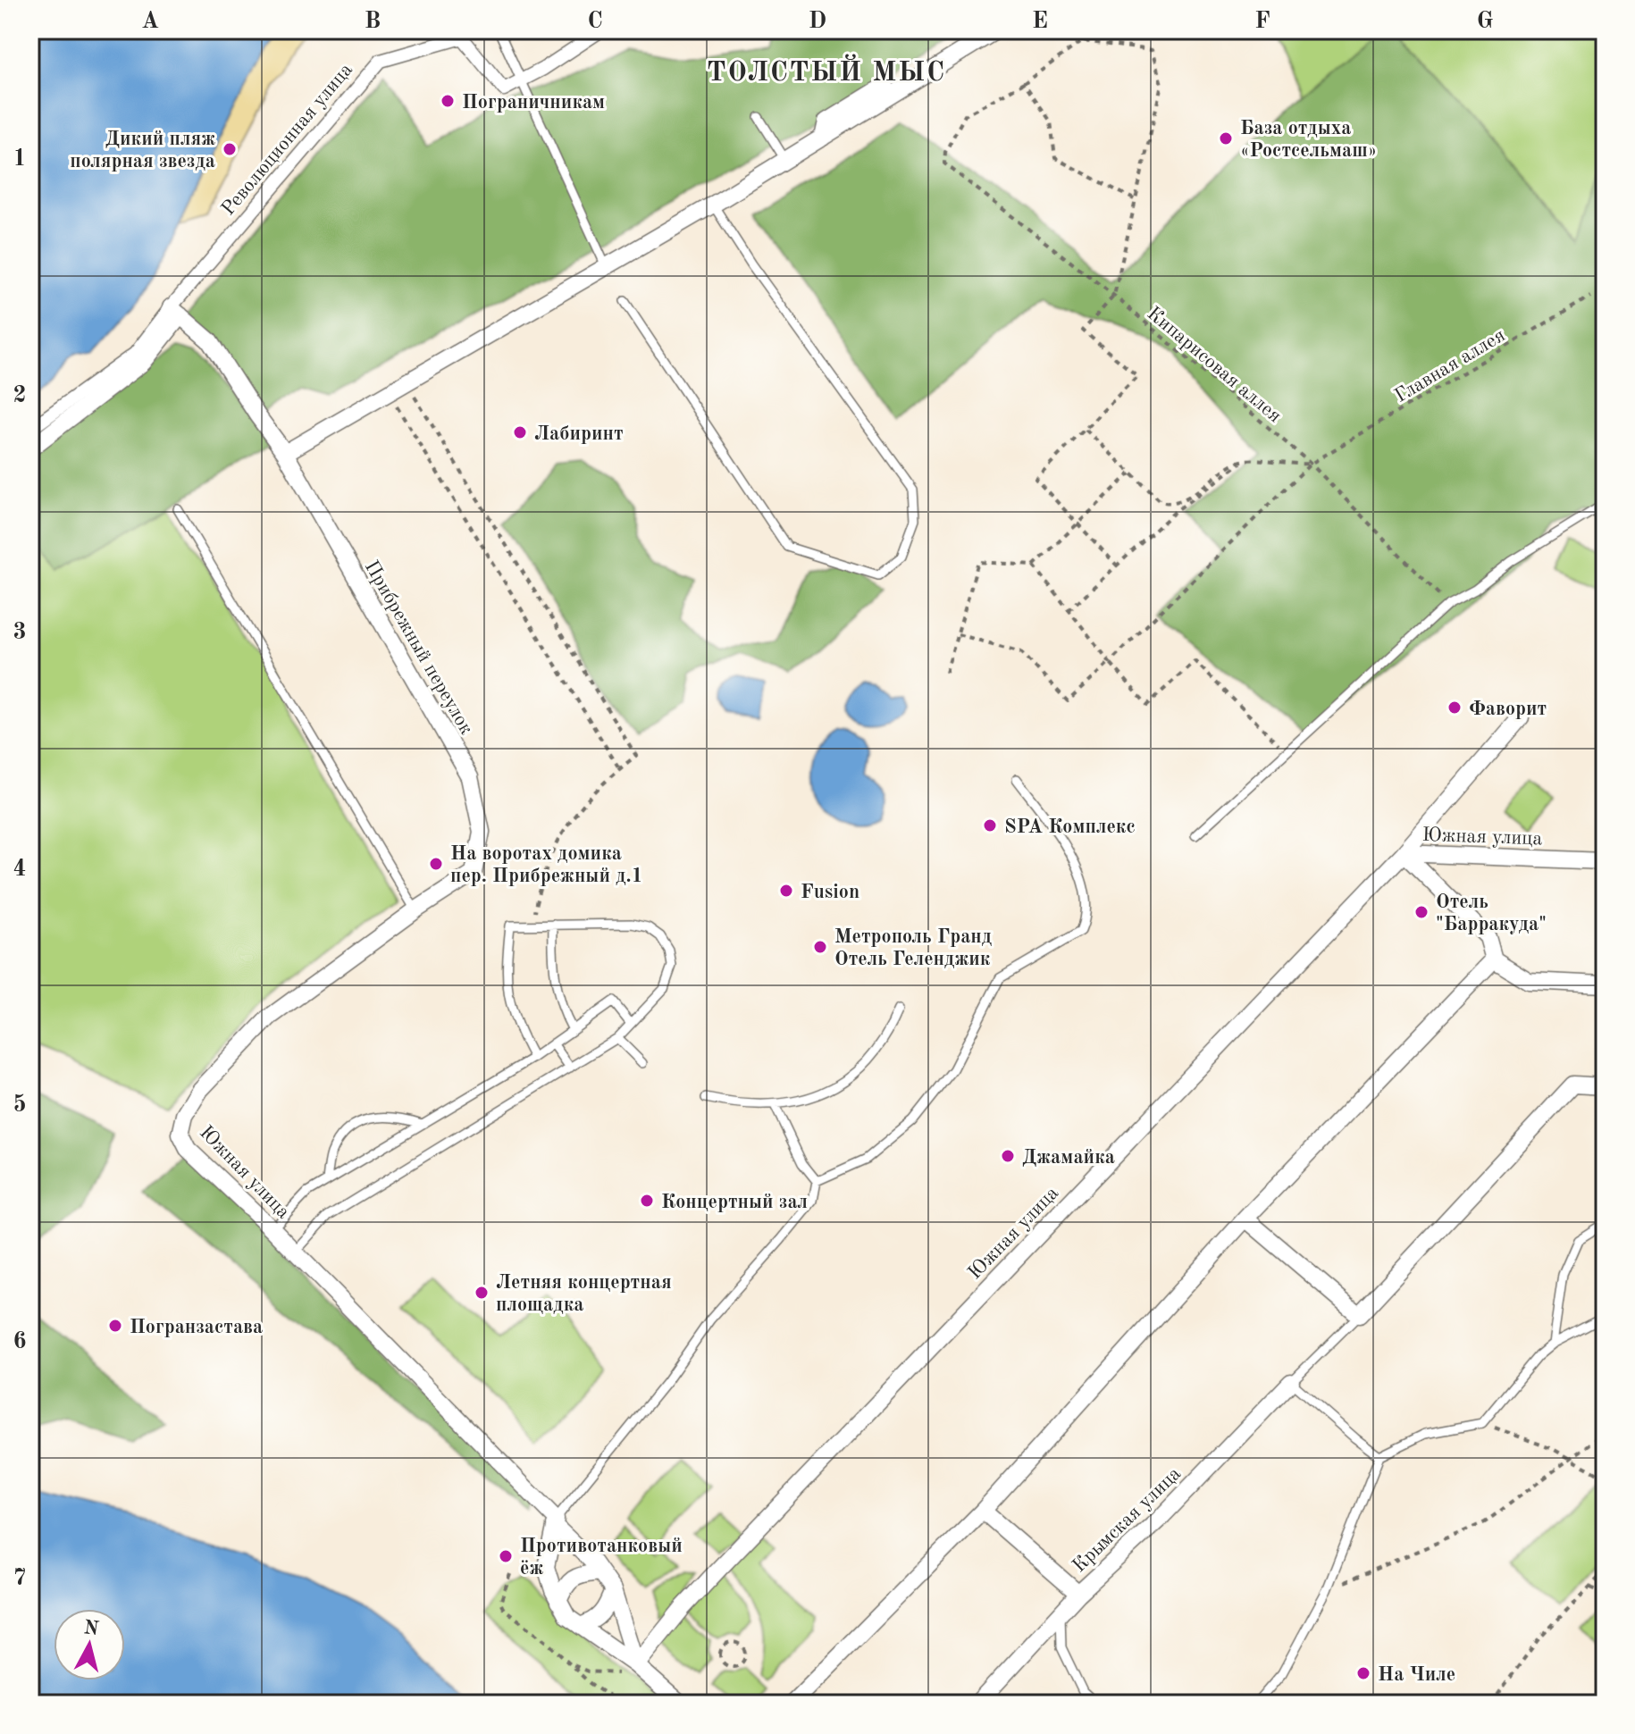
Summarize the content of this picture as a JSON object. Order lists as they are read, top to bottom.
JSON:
{
  "streets": {
    "street": [
      "Революционная улица",
      "Прибрежный переулок",
      "Южная улица",
      "Крымская улица"
    ],
    "path": ["Кипарисовая аллея", "Главная аллея"]
  },
  "crossings": [
    ["Революционная улица", "Прибрежный переулок"],
    ["Кипарисовая аллея", "Главная аллея"],
    ["Прибрежный переулок", "Южная улица"]
  ],
  "districts": ["ТОЛСТЫЙ МЫС"],
  "places": [
    "Пограничникам",
    "База отдыха «Ростсельмаш»",
    "Дикий пляж полярная звезда",
    "Лабиринт",
    "Фаворит",
    "SPA Комплекс",
    "На воротах домика пер. Прибрежный д.1",
    "Fusion",
    "Отель \"Барракуда\"",
    "Метрополь Гранд Отель Геленджик",
    "Джамайка",
    "Концертный зал",
    "Летняя концертная площадка",
    "Погранзастава",
    "Противотанковый ёж",
    "На Чиле"
  ],
  "north": "top",
  "grid": {
    "columns": [
      "A",
      "B",
      "C",
      "D",
      "E",
      "F",
      "G"
    ],
    "rows": [
      "1",
      "2",
      "3",
      "4",
      "5",
      "6",
      "7"
    ]
  }
}
